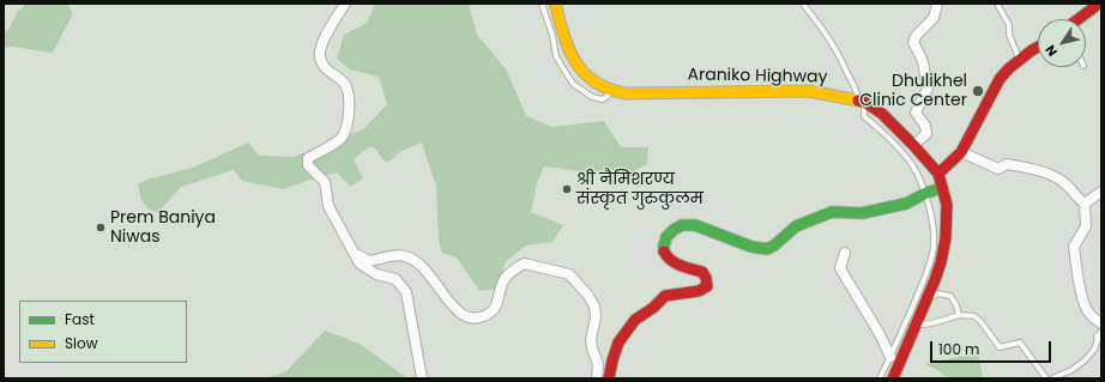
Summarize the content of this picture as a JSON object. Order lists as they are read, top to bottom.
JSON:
{
  "streets": {
    "main road": ["Araniko Highway"]
  },
  "places": ["Dhulikhel Clinic Center", "श्री नैमिशरण्य संस्कृत गुरुकुलम", "Prem Baniya Niwas"],
  "legend": ["Fast", "Slow"],
  "scale_bar": "100 m",
  "north": "bottom left"
}
